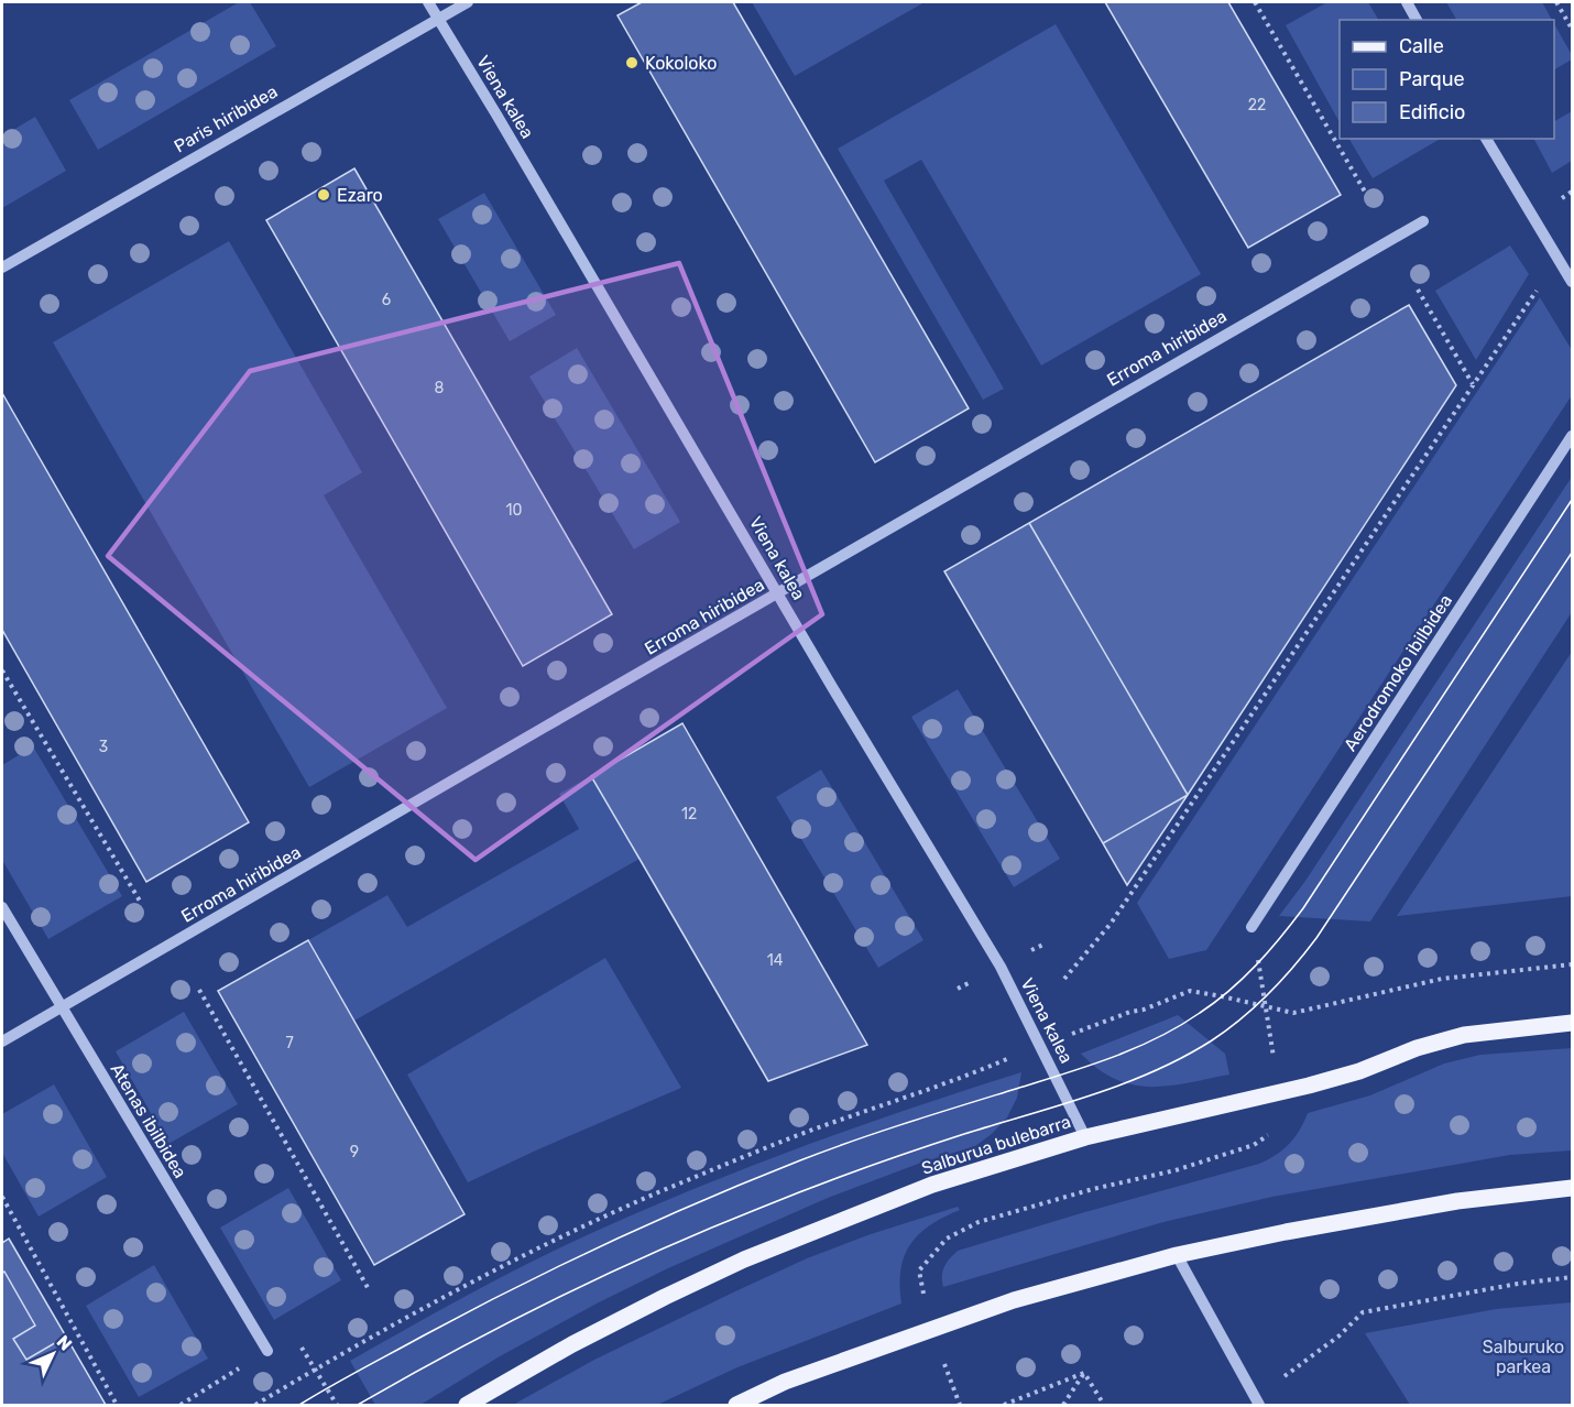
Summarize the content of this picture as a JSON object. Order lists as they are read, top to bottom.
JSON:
{
  "streets": {
    "main road": ["Salburua bulebarra"],
    "street": [
      "Viena kalea",
      "Paris hiribidea",
      "Erroma hiribidea",
      "Aerodromoko ibilbidea",
      "Atenas ibilbidea"
    ]
  },
  "crossings": [
    ["Viena kalea", "Paris hiribidea"],
    ["Viena kalea", "Erroma hiribidea"],
    ["Viena kalea", "Salburua bulebarra"],
    ["Erroma hiribidea", "Atenas ibilbidea"]
  ],
  "parks": ["Salburuko parkea"],
  "places": ["Kokoloko", "Ezaro"],
  "house_numbers": [
    "22",
    "6",
    "8",
    "10",
    "3",
    "12",
    "14",
    "7",
    "9"
  ],
  "legend": ["Calle", "Parque", "Edificio"],
  "north": "top right"
}
